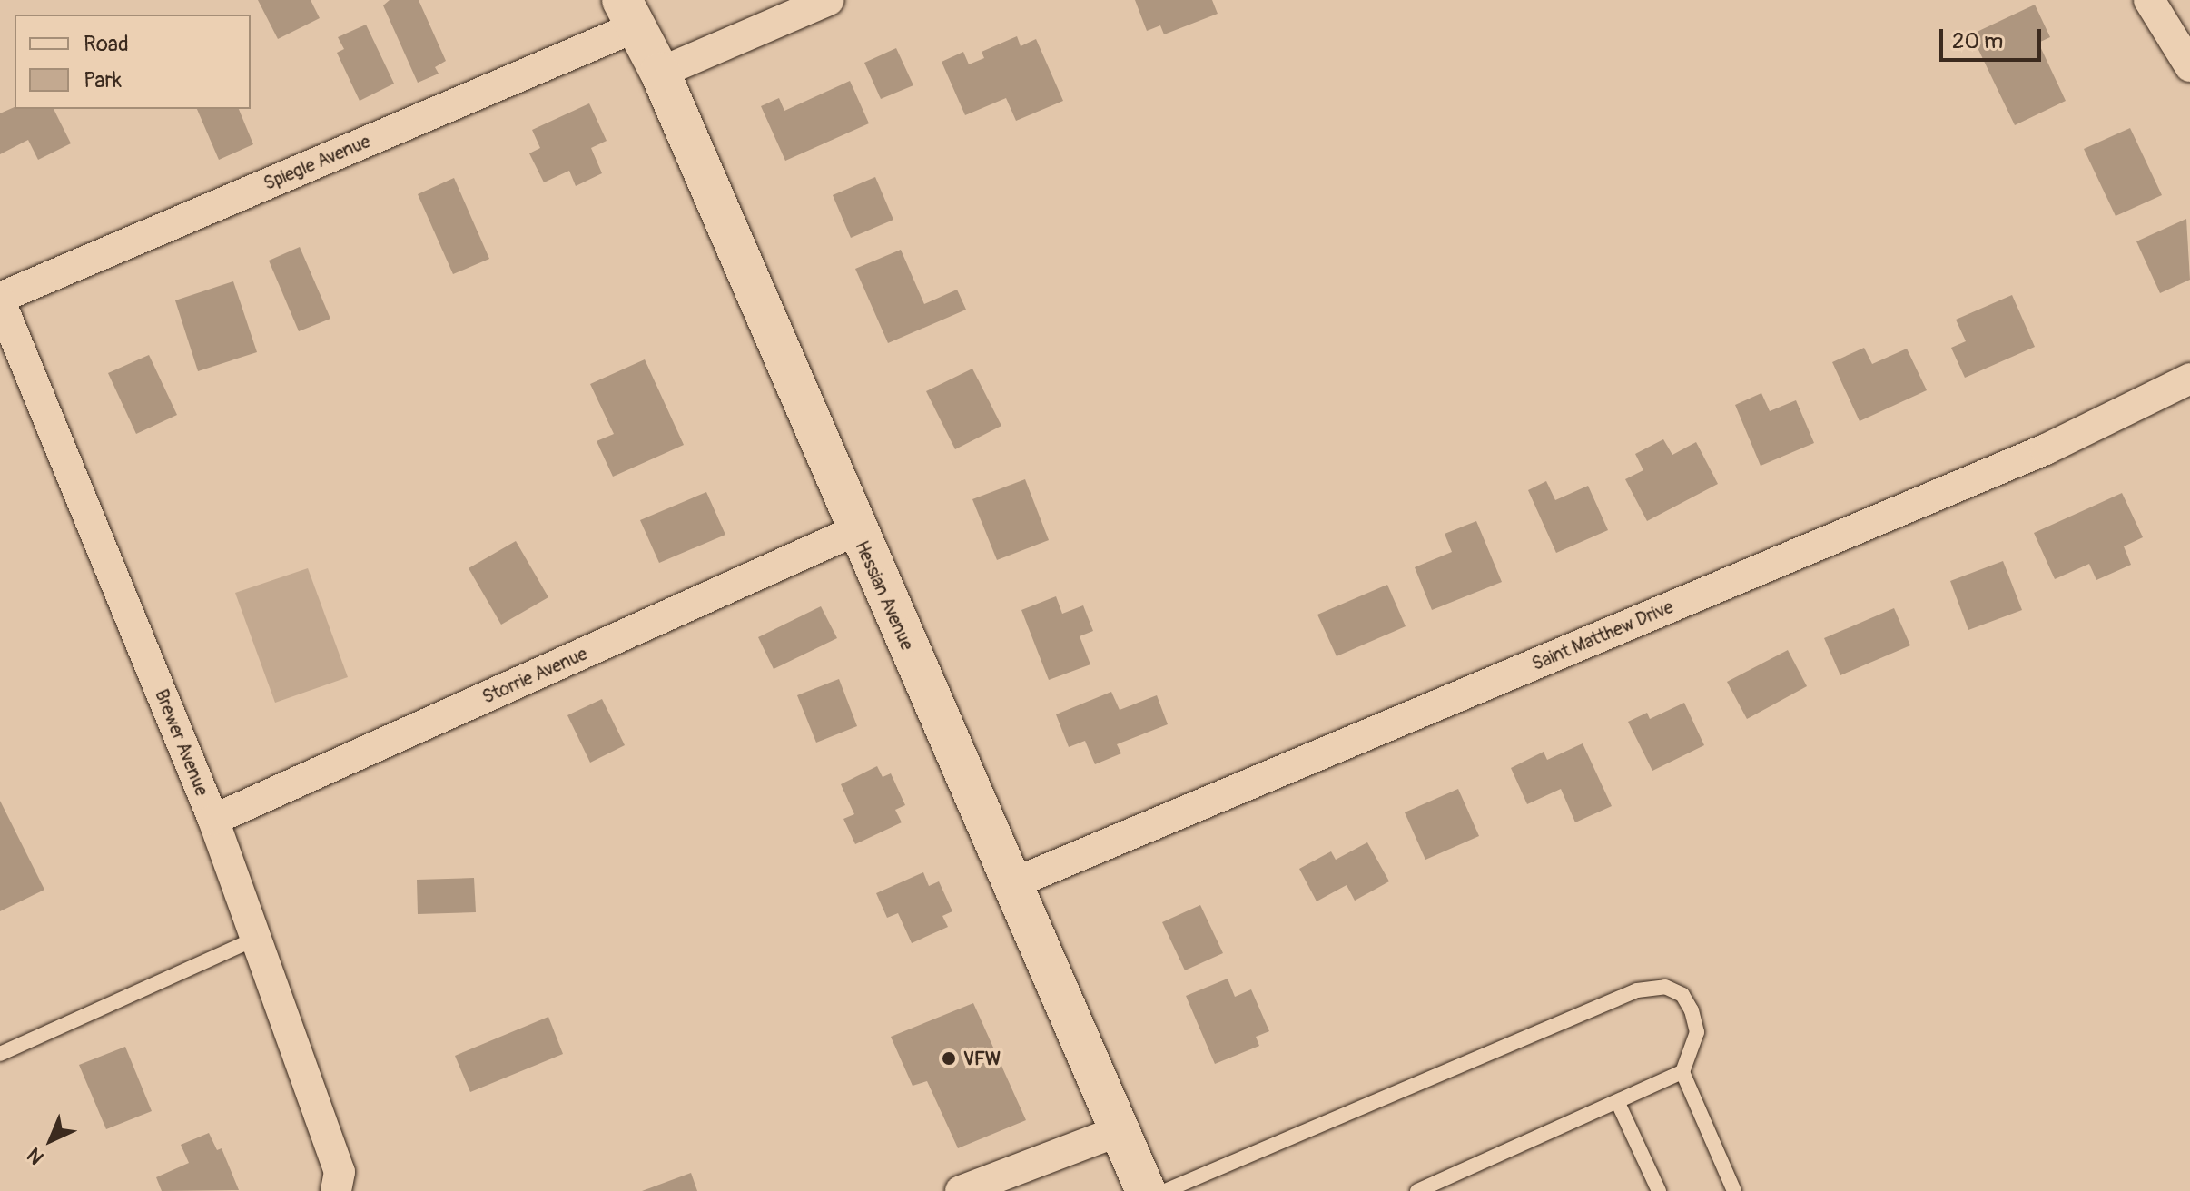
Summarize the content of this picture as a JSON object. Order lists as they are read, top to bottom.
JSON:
{
  "streets": {
    "main road": ["Hessian Avenue"],
    "street": [
      "Spiegle Avenue",
      "Saint Matthew Drive",
      "Storrie Avenue",
      "Brewer Avenue"
    ]
  },
  "crossings": [
    ["Spiegle Avenue", "Hessian Avenue"],
    ["Spiegle Avenue", "Brewer Avenue"],
    ["Hessian Avenue", "Saint Matthew Drive"],
    ["Hessian Avenue", "Storrie Avenue"],
    ["Storrie Avenue", "Brewer Avenue"]
  ],
  "places": ["VFW"],
  "legend": ["Road", "Park"],
  "scale_bar": "20 m",
  "north": "bottom left"
}
